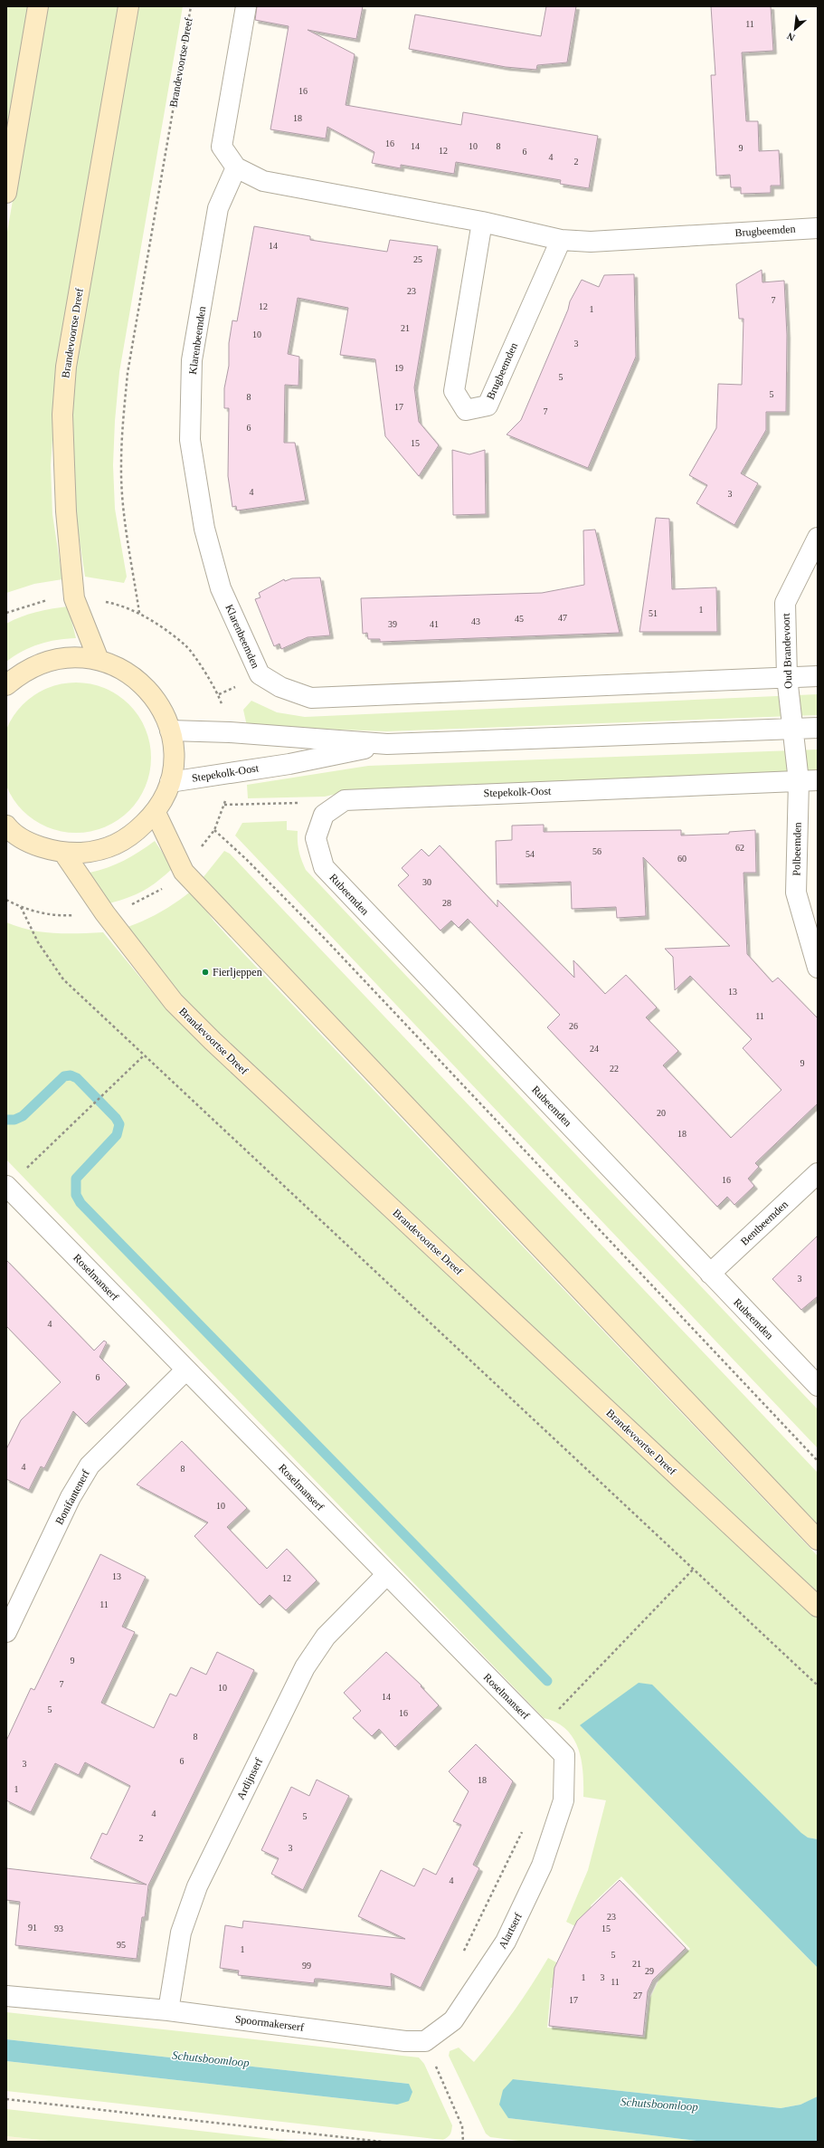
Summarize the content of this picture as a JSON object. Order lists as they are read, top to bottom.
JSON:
{
  "streets": {
    "main road": ["Brandevoortse Dreef"],
    "street": [
      "Brugbeemden",
      "Klarenbeemden",
      "Oud Brandevoort",
      "Stepekolk-Oost",
      "Polbeemden",
      "Rubeemden",
      "Bentbeemden",
      "Roselmanserf",
      "Bonifantenerf",
      "Ardijnserf",
      "Alartserf",
      "Spoormakerserf"
    ]
  },
  "crossings": [
    ["Brugbeemden", "Klarenbeemden"],
    ["Klarenbeemden", "Oud Brandevoort"],
    ["Oud Brandevoort", "Stepekolk-Oost"],
    ["Oud Brandevoort", "Polbeemden"],
    ["Stepekolk-Oost", "Polbeemden"],
    ["Stepekolk-Oost", "Rubeemden"],
    ["Rubeemden", "Bentbeemden"],
    ["Roselmanserf", "Bonifantenerf"],
    ["Roselmanserf", "Ardijnserf"],
    ["Roselmanserf", "Alartserf"],
    ["Ardijnserf", "Spoormakerserf"],
    ["Alartserf", "Spoormakerserf"]
  ],
  "water": ["Schutsboomloop"],
  "places": ["Fierljeppen"],
  "house_numbers": [
    "11",
    "16",
    "18",
    "16",
    "14",
    "10",
    "8",
    "9",
    "12",
    "6",
    "4",
    "2",
    "14",
    "25",
    "23",
    "7",
    "12",
    "1",
    "21",
    "10",
    "3",
    "19",
    "5",
    "5",
    "8",
    "17",
    "7",
    "6",
    "15",
    "4",
    "3",
    "1",
    "51",
    "47",
    "45",
    "43",
    "39",
    "41",
    "62",
    "56",
    "54",
    "60",
    "30",
    "28",
    "13",
    "11",
    "26",
    "24",
    "9",
    "22",
    "20",
    "18",
    "16",
    "3",
    "4",
    "6",
    "4",
    "8",
    "10",
    "13",
    "12",
    "11",
    "9",
    "7",
    "10",
    "14",
    "5",
    "16",
    "8",
    "6",
    "3",
    "18",
    "1",
    "4",
    "5",
    "2",
    "3",
    "4",
    "23",
    "91",
    "93",
    "15",
    "95",
    "1",
    "5",
    "21",
    "99",
    "29",
    "1",
    "3",
    "11",
    "27",
    "17"
  ],
  "north": "bottom left"
}
